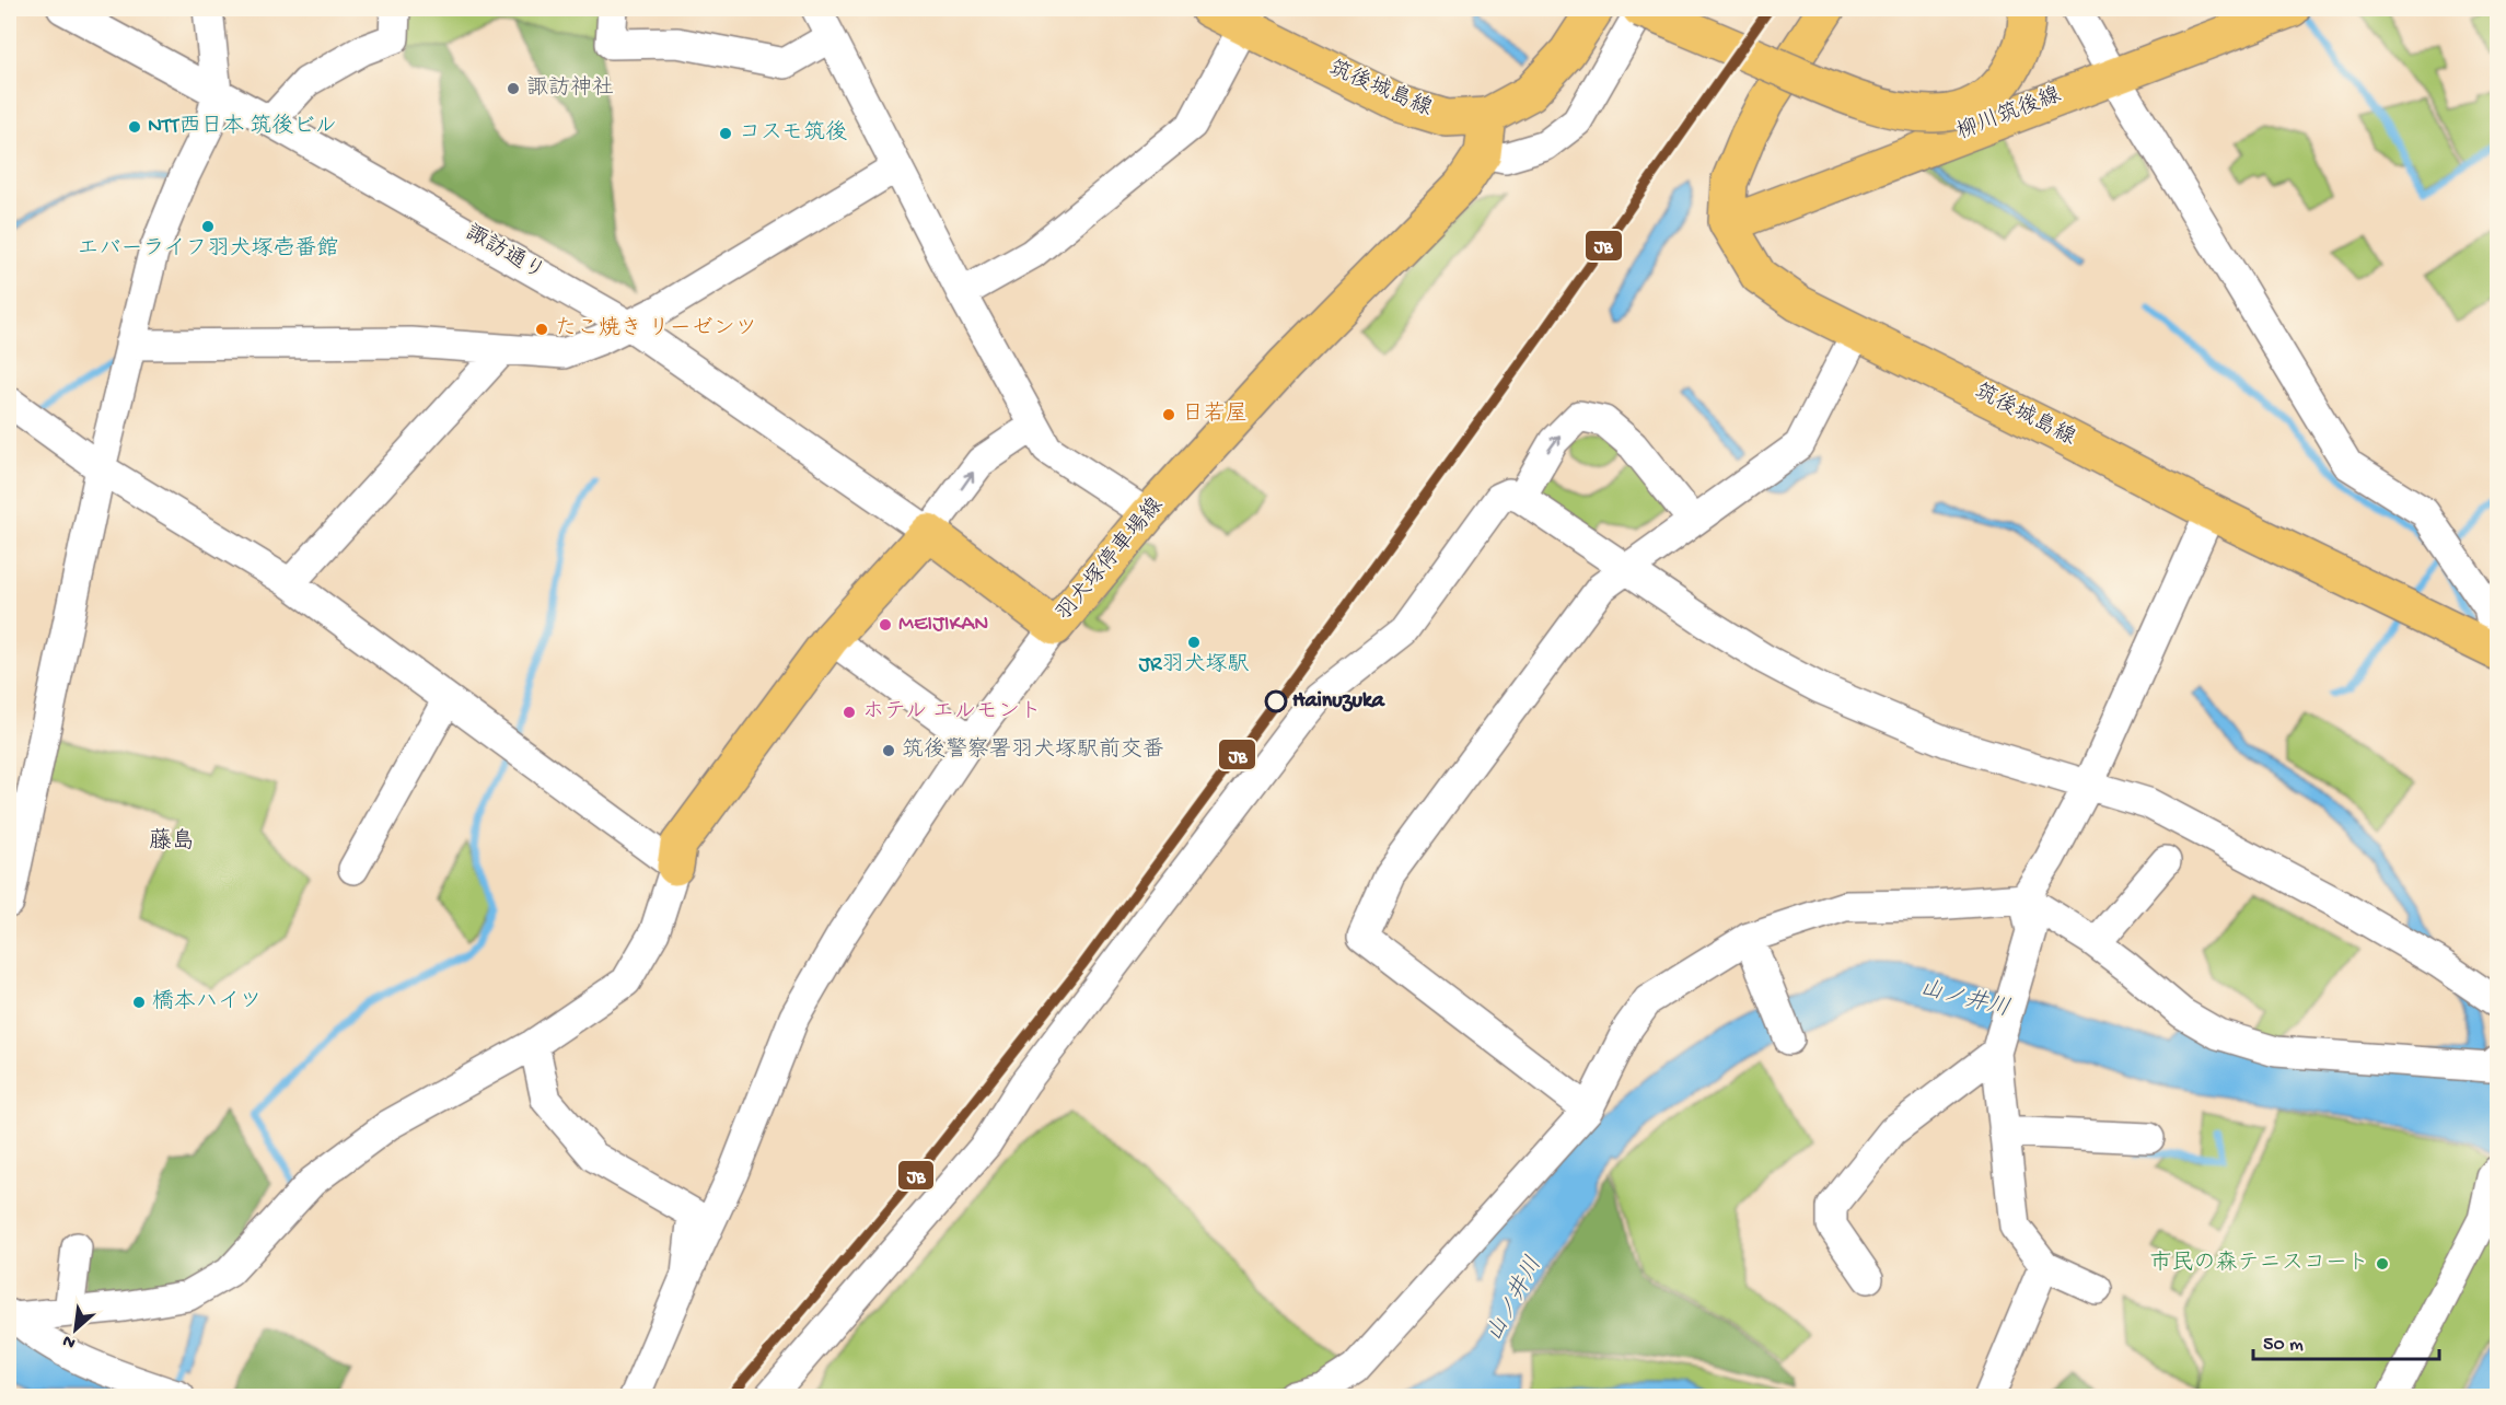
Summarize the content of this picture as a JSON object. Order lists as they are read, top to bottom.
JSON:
{
  "streets": {
    "main road": ["筑後城島線", "柳川筑後線", "羽犬塚停車場線"],
    "street": ["諏訪通り"]
  },
  "crossings": [
    ["筑後城島線", "柳川筑後線"],
    ["筑後城島線", "羽犬塚停車場線"],
    ["諏訪通り", "羽犬塚停車場線"]
  ],
  "districts": ["藤島"],
  "water": ["山ノ井川"],
  "places": [
    "諏訪神社",
    "NTT西日本 筑後ビル",
    "コスモ筑後",
    "エバーライフ羽犬塚壱番館",
    "たこ焼き リーゼンツ",
    "日若屋",
    "MEIJIKAN",
    "JR羽犬塚駅",
    "Hainuzuka",
    "ホテル エルモント",
    "筑後警察署羽犬塚駅前交番",
    "橋本ハイツ",
    "市民の森テニスコート"
  ],
  "lines": ["transit line JB"],
  "scale_bar": "50 m",
  "north": "bottom left"
}
